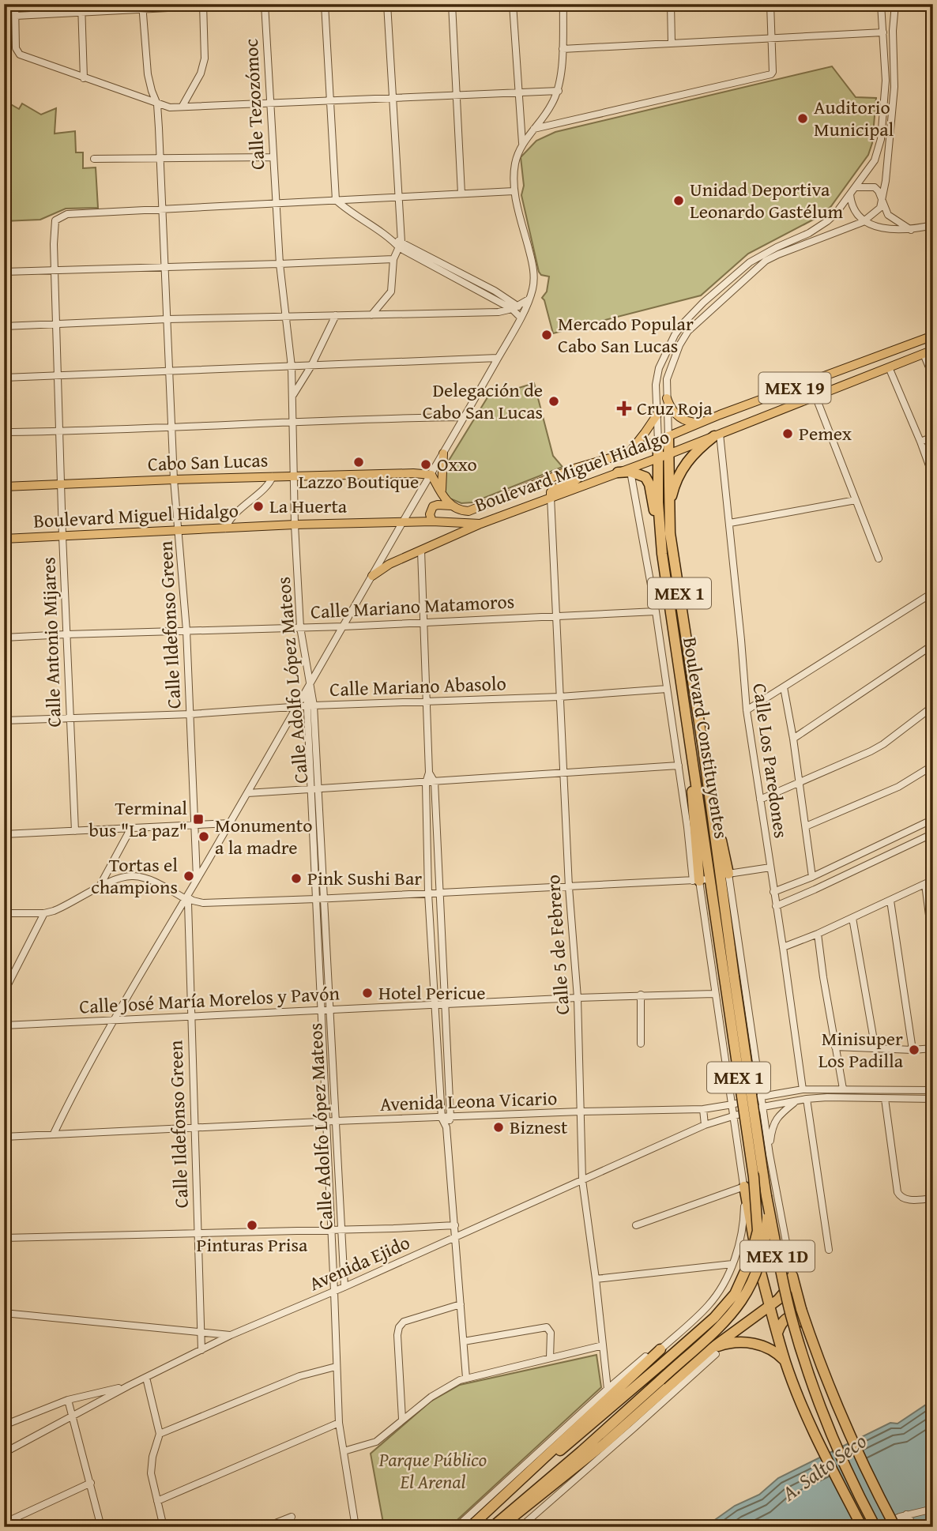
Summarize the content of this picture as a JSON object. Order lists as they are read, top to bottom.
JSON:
{
  "streets": {
    "highway": ["MEX 1", "Boulevard Constituyentes", "MEX 1D"],
    "main road": ["MEX 19", "Cabo San Lucas", "Boulevard Miguel Hidalgo"],
    "street": [
      "Calle Tezozómoc",
      "Calle Mariano Matamoros",
      "Calle Ildefonso Green",
      "Calle Antonio Mijares",
      "Calle Adolfo López Mateos",
      "Calle Mariano Abasolo",
      "Calle Los Paredones",
      "Calle 5 de Febrero",
      "Calle José María Morelos y Pavón",
      "Avenida Leona Vicario",
      "Avenida Ejido"
    ]
  },
  "crossings": [
    ["Calle Tezozómoc", "Calle Adolfo López Mateos"],
    ["Cabo San Lucas", "Boulevard Miguel Hidalgo"],
    ["Cabo San Lucas", "Calle Ildefonso Green"],
    ["Cabo San Lucas", "Calle Antonio Mijares"],
    ["Cabo San Lucas", "Calle Adolfo López Mateos"],
    ["Boulevard Miguel Hidalgo", "Calle Ildefonso Green"],
    ["Boulevard Miguel Hidalgo", "Calle Antonio Mijares"],
    ["Boulevard Miguel Hidalgo", "Calle Adolfo López Mateos"],
    ["Boulevard Miguel Hidalgo", "Boulevard Constituyentes"],
    ["Boulevard Miguel Hidalgo", "Calle Los Paredones"],
    ["Boulevard Miguel Hidalgo", "Calle 5 de Febrero"],
    ["MEX 1", "Boulevard Constituyentes"],
    ["MEX 1", "MEX 1D"],
    ["Calle Mariano Matamoros", "Calle Ildefonso Green"],
    ["Calle Mariano Matamoros", "Calle Antonio Mijares"],
    ["Calle Mariano Matamoros", "Calle Adolfo López Mateos"],
    ["Calle Mariano Matamoros", "Calle 5 de Febrero"],
    ["Calle Ildefonso Green", "Calle Antonio Mijares"],
    ["Calle Ildefonso Green", "Calle Mariano Abasolo"],
    ["Calle Ildefonso Green", "Calle José María Morelos y Pavón"],
    ["Calle Ildefonso Green", "Avenida Leona Vicario"],
    ["Calle Ildefonso Green", "Avenida Ejido"],
    ["Calle Antonio Mijares", "Calle Mariano Abasolo"],
    ["Calle Adolfo López Mateos", "Calle Mariano Abasolo"],
    ["Calle Adolfo López Mateos", "Calle José María Morelos y Pavón"],
    ["Calle Adolfo López Mateos", "Avenida Leona Vicario"],
    ["Calle Adolfo López Mateos", "Avenida Ejido"],
    ["Calle Mariano Abasolo", "Calle 5 de Febrero"],
    ["Boulevard Constituyentes", "Calle 5 de Febrero"],
    ["Boulevard Constituyentes", "Calle José María Morelos y Pavón"],
    ["Boulevard Constituyentes", "Avenida Leona Vicario"],
    ["Boulevard Constituyentes", "MEX 1D"],
    ["Boulevard Constituyentes", "Avenida Ejido"],
    ["Calle Los Paredones", "Avenida Leona Vicario"],
    ["Calle 5 de Febrero", "Calle José María Morelos y Pavón"],
    ["Calle 5 de Febrero", "Avenida Leona Vicario"],
    ["Calle 5 de Febrero", "Avenida Ejido"]
  ],
  "water": ["A. Salto Seco"],
  "parks": ["Parque Público El Arenal"],
  "places": {
    "other": [
      "Auditorio Municipal",
      "Unidad Deportiva Leonardo Gastélum",
      "Mercado Popular Cabo San Lucas",
      "Delegación de Cabo San Lucas",
      "Pemex",
      "Lazzo Boutique",
      "Oxxo",
      "La Huerta",
      "Monumento a la madre",
      "Tortas el champions",
      "Pink Sushi Bar",
      "Hotel Pericue",
      "Minisuper Los Padilla",
      "Biznest",
      "Pinturas Prisa"
    ],
    "health": ["Cruz Roja"],
    "transit": ["Terminal bus \"La paz\""]
  }
}
